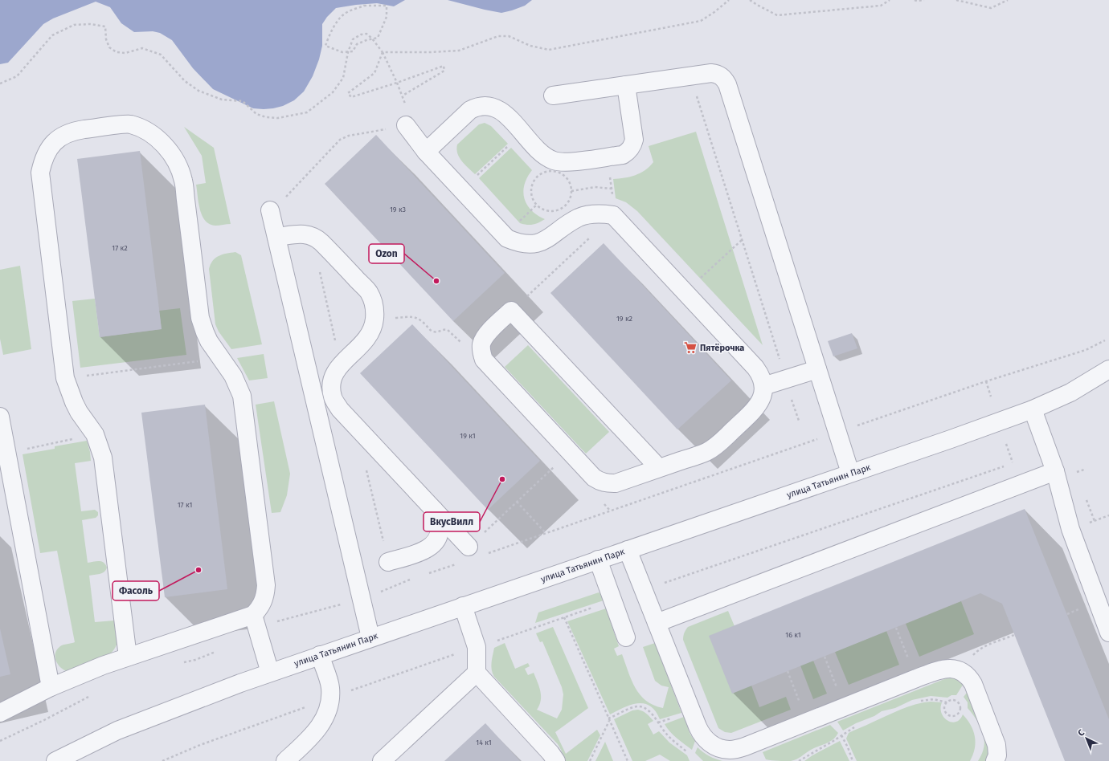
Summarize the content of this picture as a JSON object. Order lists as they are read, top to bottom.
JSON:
{
  "streets": {
    "street": ["улица Татьянин Парк"]
  },
  "places": {
    "other": ["Ozon", "ВкусВилл", "Фасоль"],
    "supermarket": ["Пятёрочка"]
  },
  "house_numbers": [
    "19 к3",
    "17 к2",
    "19 к2",
    "19 к1",
    "17 к1",
    "16 к1",
    "14 к1"
  ],
  "north": "top left"
}
